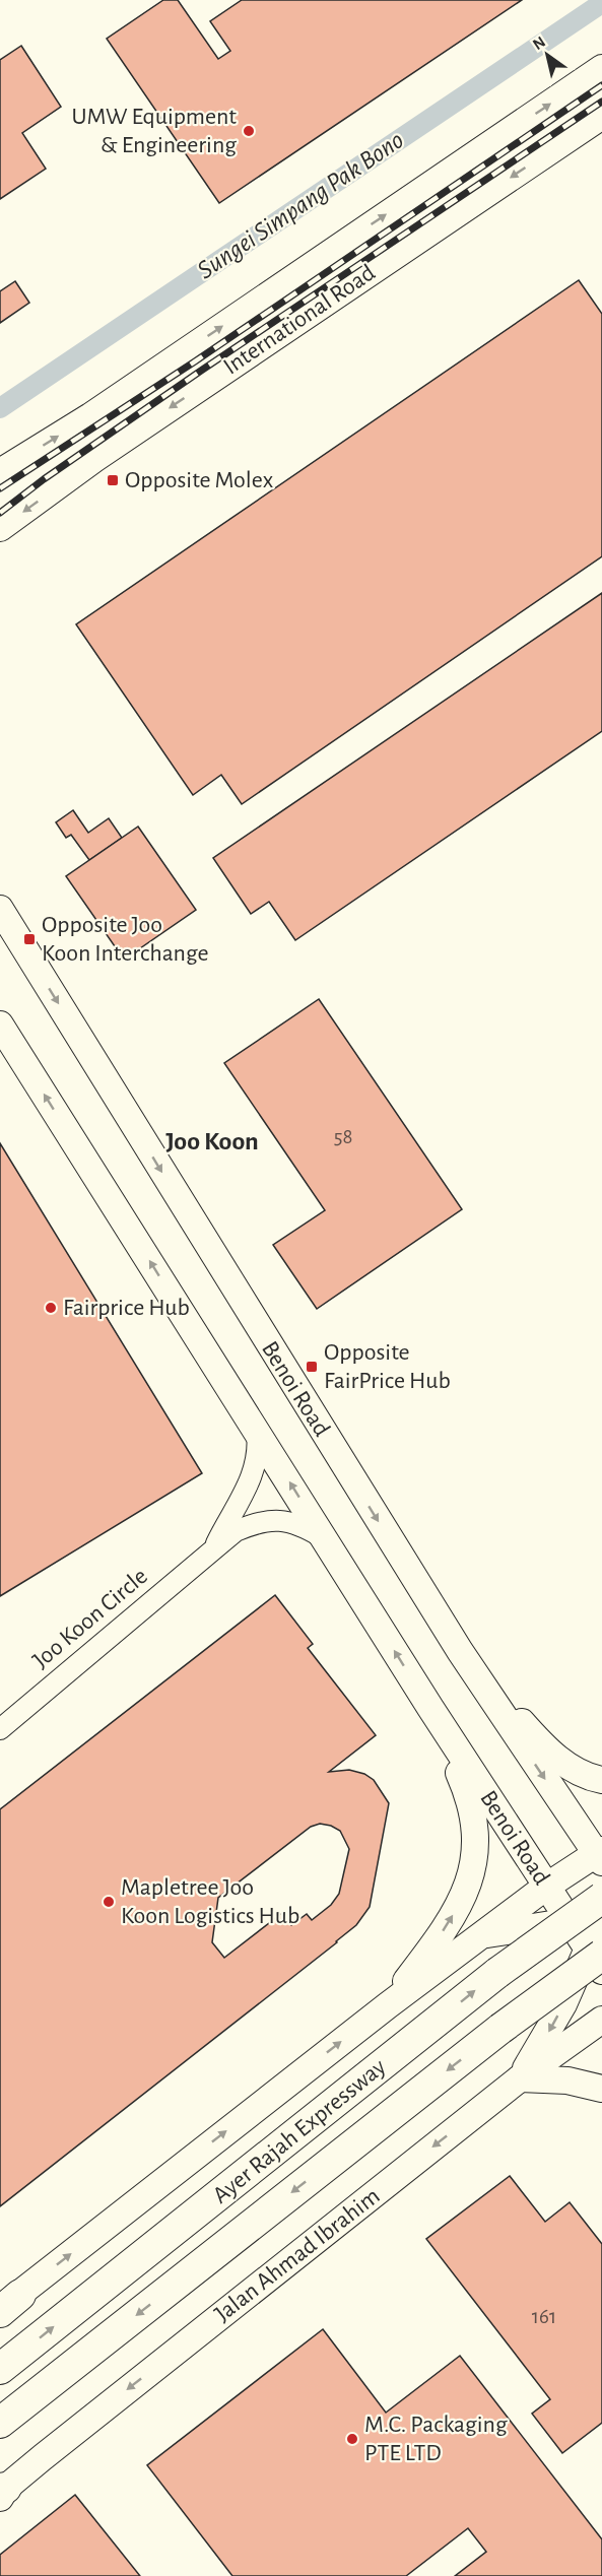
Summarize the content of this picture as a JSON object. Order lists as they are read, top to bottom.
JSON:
{
  "streets": {
    "highway": ["Ayer Rajah Expressway"],
    "main road": ["International Road", "Benoi Road", "Jalan Ahmad Ibrahim"],
    "street": ["Joo Koon Circle"]
  },
  "crossings": [
    ["Benoi Road", "Joo Koon Circle"],
    ["Benoi Road", "Ayer Rajah Expressway"]
  ],
  "districts": ["Joo Koon"],
  "water": ["Sungei Simpang Pak Bono"],
  "places": {
    "other": [
      "UMW Equipment & Engineering",
      "Fairprice Hub",
      "Mapletree Joo Koon Logistics Hub",
      "M.C. Packaging PTE LTD"
    ],
    "transit": ["Opposite Molex", "Opposite Joo Koon Interchange", "Opposite FairPrice Hub"]
  },
  "house_numbers": ["58", "161"],
  "north": "top left"
}
